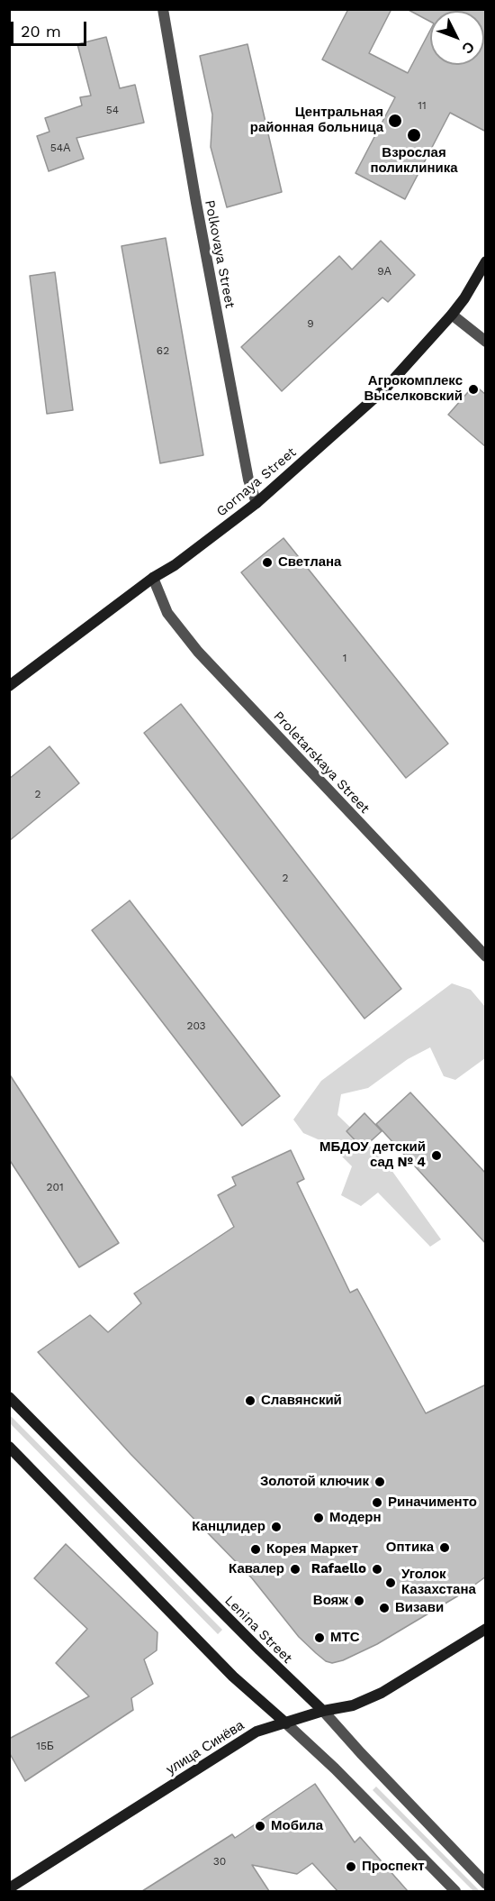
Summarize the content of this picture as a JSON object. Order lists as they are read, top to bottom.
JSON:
{
  "streets": {
    "main road": ["Gornaya Street", "Lenina Street", "улица Синёва"],
    "street": ["Polkovaya Street", "Proletarskaya Street"]
  },
  "crossings": [
    ["Polkovaya Street", "Gornaya Street"],
    ["Gornaya Street", "Proletarskaya Street"],
    ["Lenina Street", "улица Синёва"]
  ],
  "places": [
    "Центральная районная больница",
    "Взрослая поликлиника",
    "Агрокомплекс Выселковский",
    "Светлана",
    "МБДОУ детский сад № 4",
    "Славянский",
    "Золотой ключик",
    "Риначименто",
    "Модерн",
    "Канцлидер",
    "Оптика",
    "Корея Маркет",
    "Кавалер",
    "Rafaello",
    "Уголок Казахстана",
    "Вояж",
    "Визави",
    "МТС",
    "Мобила",
    "Проспект"
  ],
  "house_numbers": [
    "11",
    "54",
    "54А",
    "9А",
    "9",
    "62",
    "1",
    "2",
    "2",
    "203",
    "201",
    "15Б",
    "30"
  ],
  "scale_bar": "20 m",
  "north": "bottom right"
}
